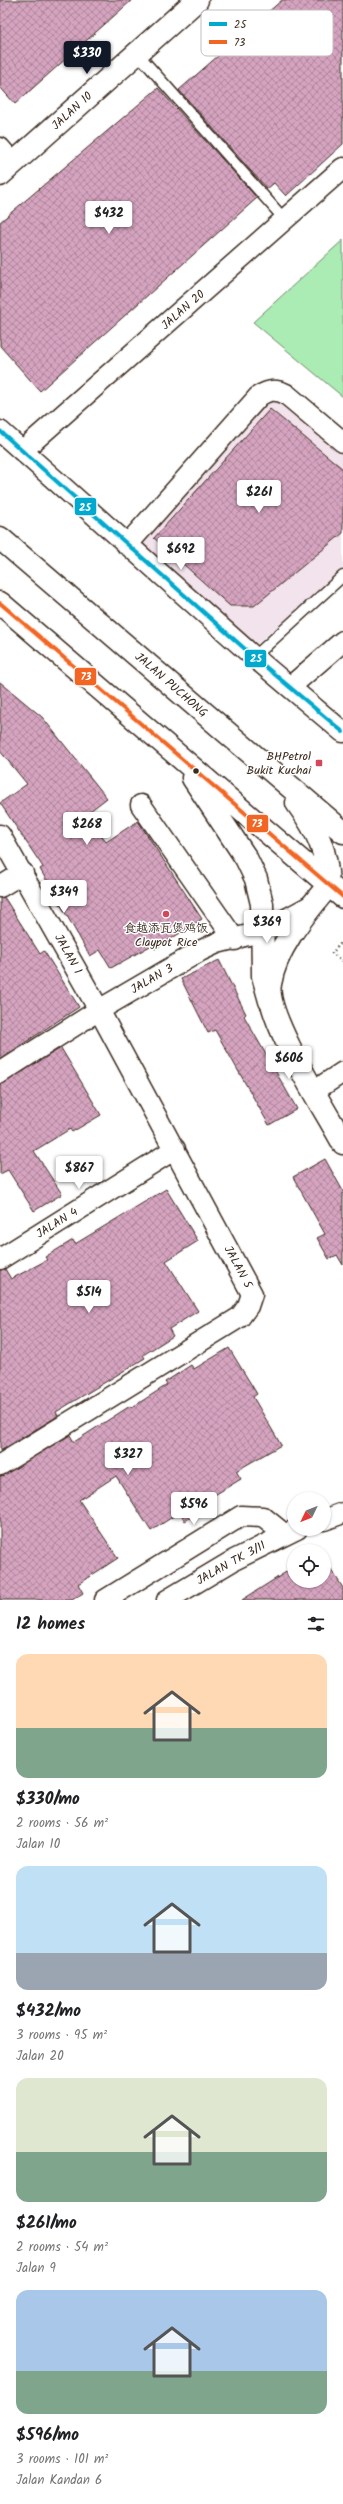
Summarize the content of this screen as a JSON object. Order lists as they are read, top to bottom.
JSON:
{
  "streets": {
    "main road": ["JALAN 10", "JALAN PUCHONG"],
    "street": [
      "JALAN 20",
      "JALAN 1",
      "JALAN 3",
      "JALAN 4",
      "JALAN 5",
      "JALAN TK 3/11"
    ]
  },
  "crossings": [
    ["JALAN 1", "JALAN 3"],
    ["JALAN 1", "JALAN 5"],
    ["JALAN 3", "JALAN 5"],
    ["JALAN 4", "JALAN 5"]
  ],
  "places": {
    "transit": ["BHPetrol Bukit Kuchai"],
    "other": ["食越添瓦煲鸡饭 Claypot Rice"]
  },
  "lines": ["transit line 25", "transit line 73"],
  "legend": ["25", "73"],
  "north": "bottom left",
  "page": {
    "price": [
      "$330",
      "$432",
      "$261",
      "$692",
      "$268",
      "$349",
      "$369",
      "$606",
      "$867",
      "$514",
      "$327",
      "$596"
    ],
    "heading": "12 homes",
    "list": [
      {
        "name": "$330/mo",
        "note": "2 rooms · 56 m² · Jalan 10"
      },
      {
        "name": "$432/mo",
        "note": "3 rooms · 95 m² · Jalan 20"
      },
      {
        "name": "$261/mo",
        "note": "2 rooms · 54 m² · Jalan 9"
      },
      {
        "name": "$596/mo",
        "note": "3 rooms · 101 m² · Jalan Kandan 6"
      }
    ]
  }
}
